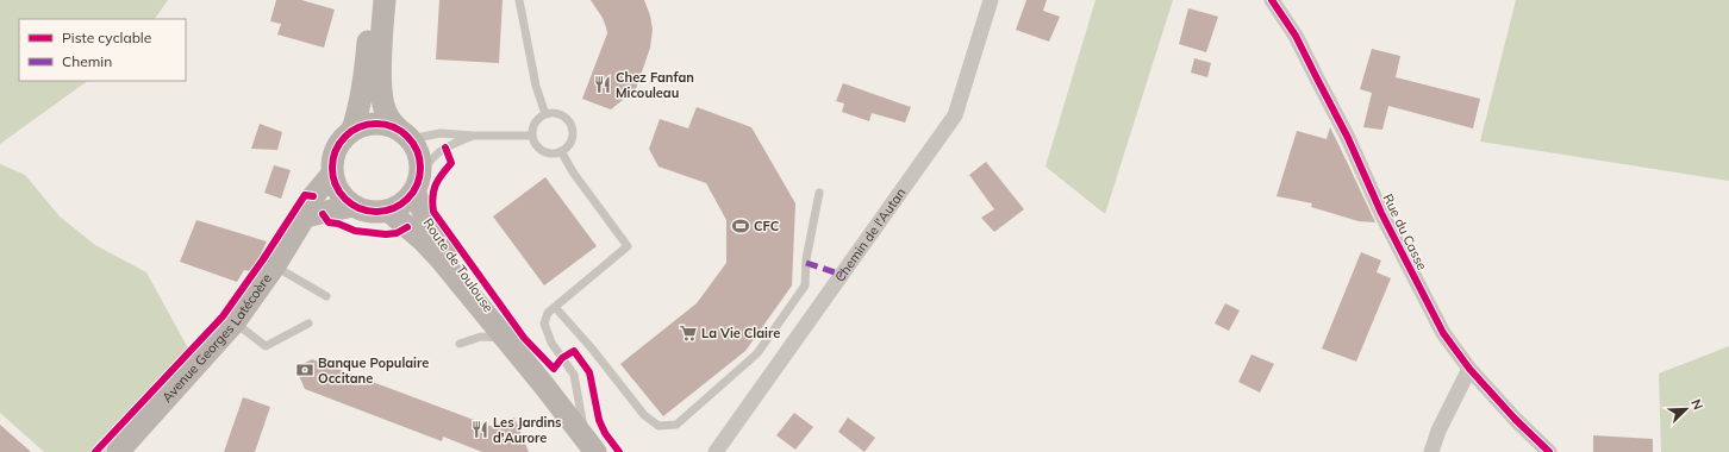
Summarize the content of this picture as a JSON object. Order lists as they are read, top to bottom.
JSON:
{
  "streets": {
    "main road": ["Route de Toulouse", "Avenue Georges Latécoère"],
    "street": ["Rue du Casse", "Chemin de l'Autan"]
  },
  "crossings": [
    ["Route de Toulouse", "Avenue Georges Latécoère"]
  ],
  "places": {
    "restaurant": ["Chez Fanfan Micouleau", "Les Jardins d'Aurore"],
    "sports": ["CFC"],
    "supermarket": ["La Vie Claire"],
    "bank": ["Banque Populaire Occitane"]
  },
  "legend": ["Piste cyclable", "Chemin"],
  "north": "top right"
}
